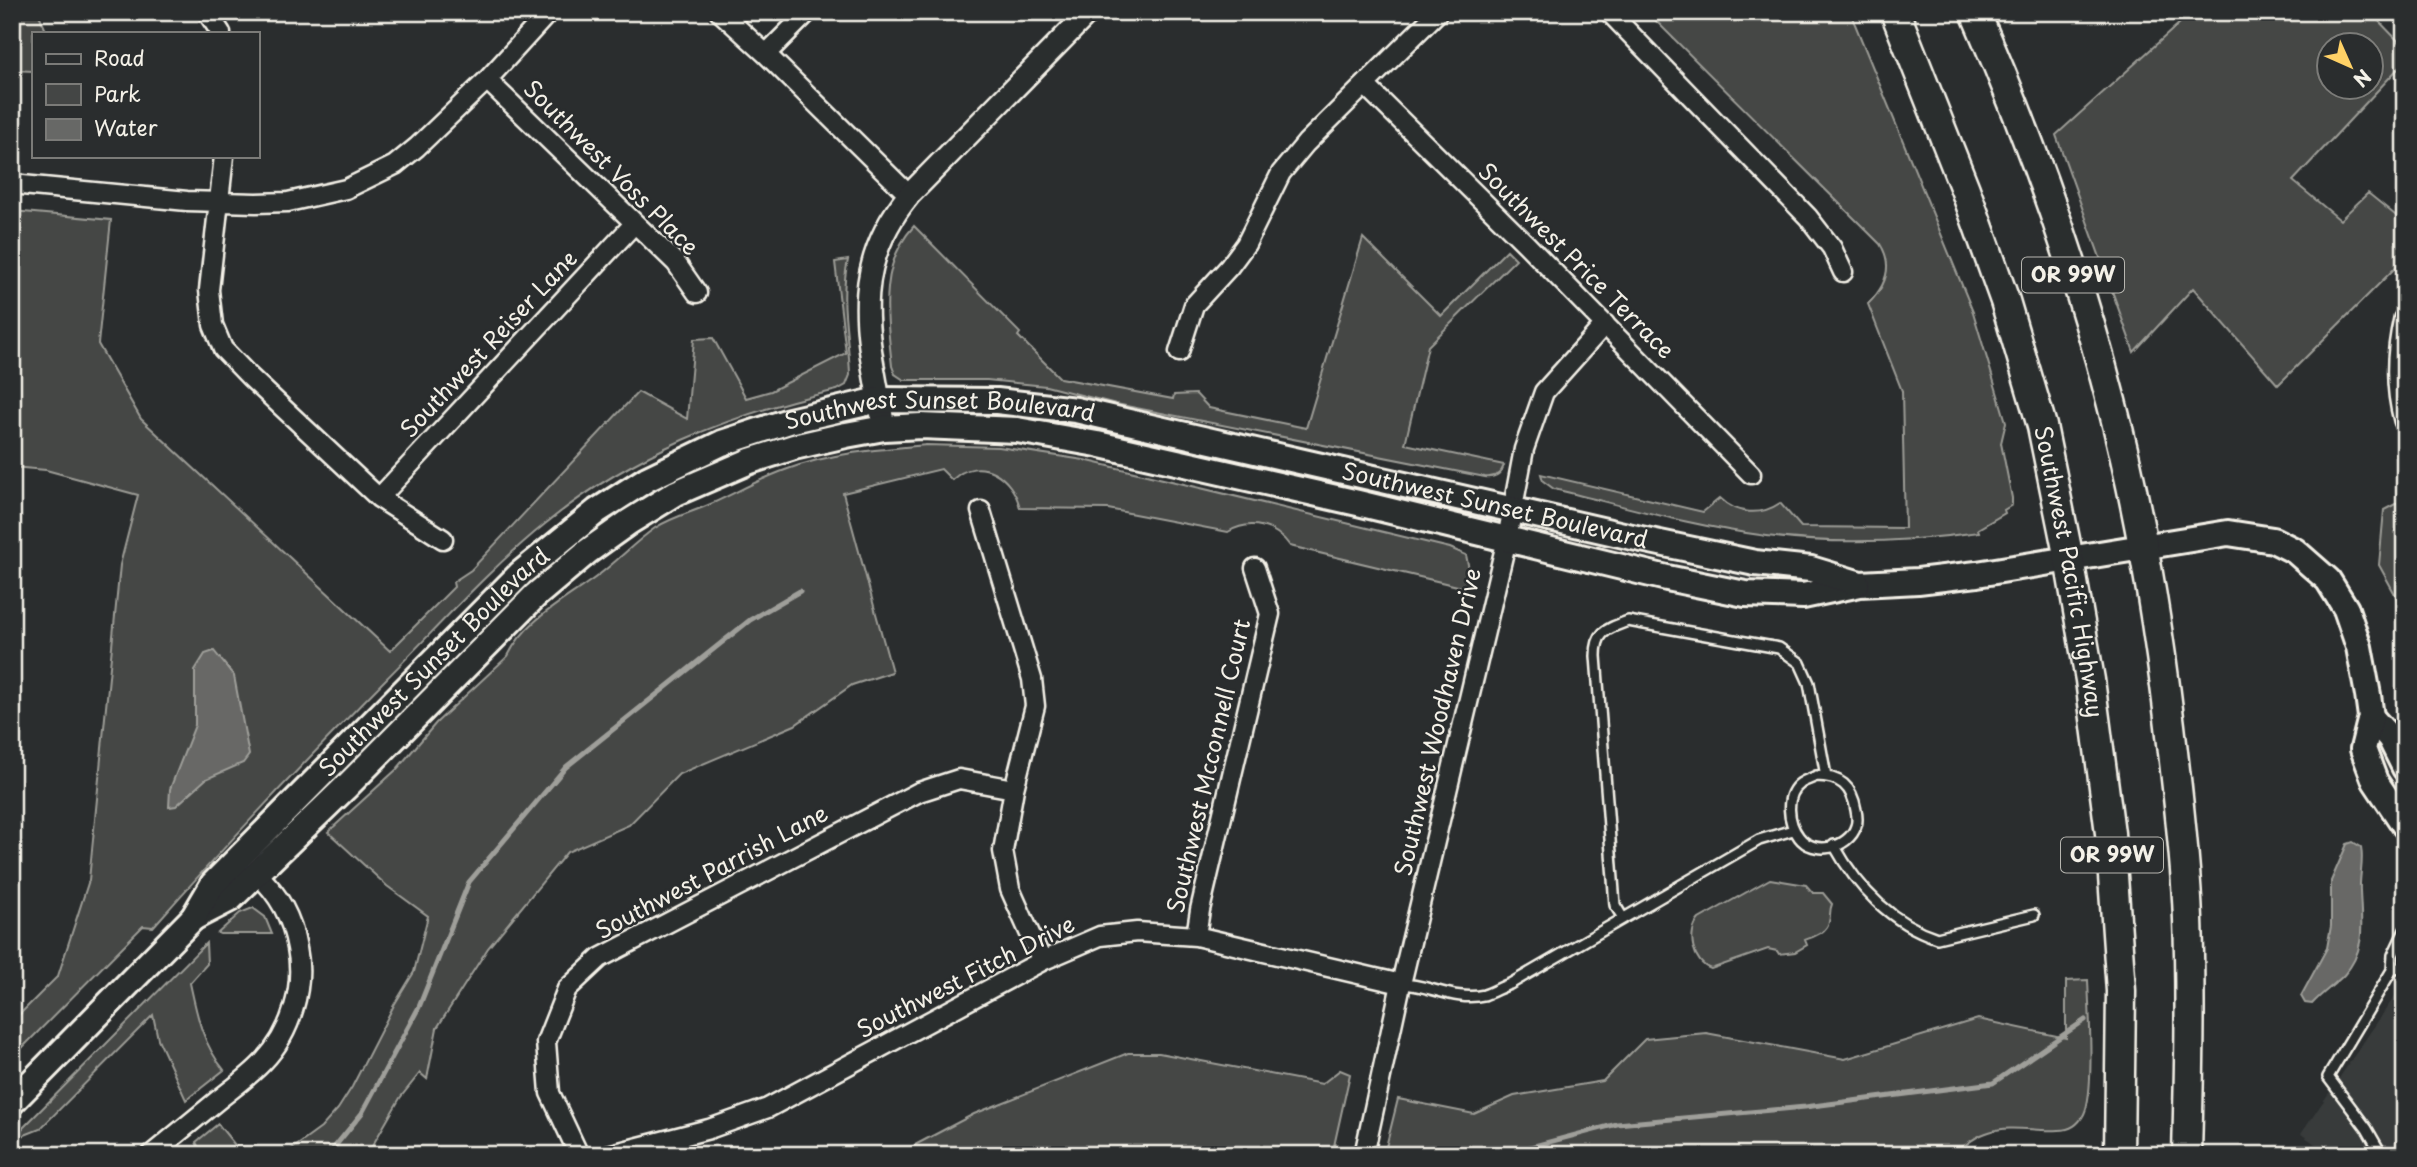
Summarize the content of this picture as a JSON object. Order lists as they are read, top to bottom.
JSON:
{
  "streets": {
    "highway": ["OR 99W", "Southwest Pacific Highway"],
    "main road": ["Southwest Sunset Boulevard"],
    "street": [
      "Southwest Voss Place",
      "Southwest Price Terrace",
      "Southwest Reiser Lane",
      "Southwest Woodhaven Drive",
      "Southwest Mcconnell Court",
      "Southwest Parrish Lane",
      "Southwest Fitch Drive"
    ]
  },
  "crossings": [
    ["Southwest Voss Place", "Southwest Reiser Lane"],
    ["Southwest Price Terrace", "Southwest Woodhaven Drive"],
    ["OR 99W", "Southwest Sunset Boulevard"],
    ["Southwest Sunset Boulevard", "Southwest Pacific Highway"],
    ["Southwest Sunset Boulevard", "Southwest Woodhaven Drive"],
    ["Southwest Woodhaven Drive", "Southwest Fitch Drive"],
    ["Southwest Mcconnell Court", "Southwest Fitch Drive"]
  ],
  "legend": ["Road", "Park", "Water"],
  "north": "bottom right"
}
